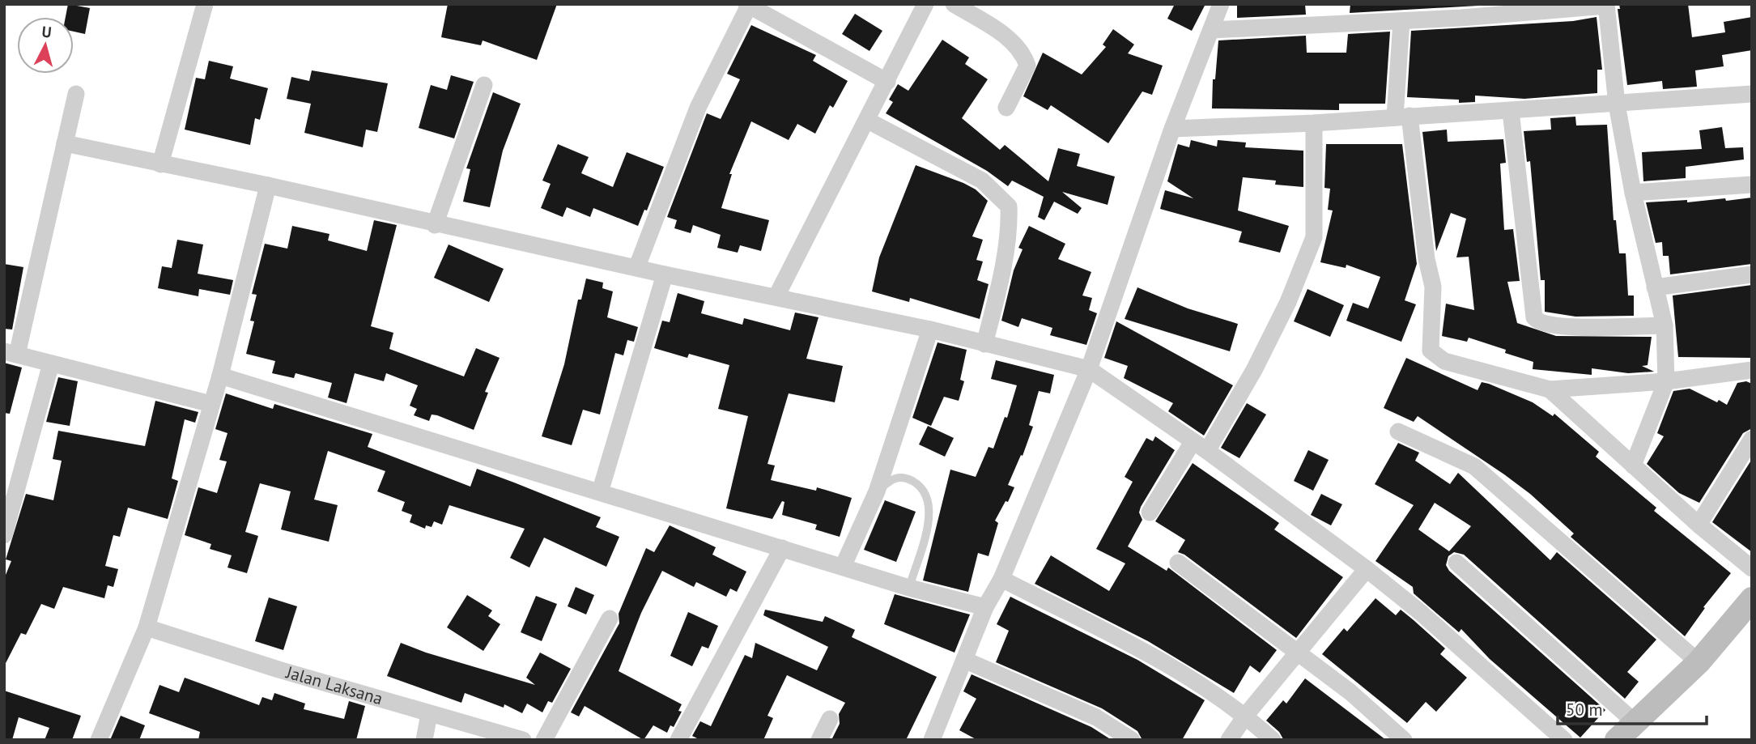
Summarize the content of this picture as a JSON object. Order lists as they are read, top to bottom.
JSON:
{
  "streets": {
    "street": ["Jalan Laksana"]
  },
  "scale_bar": "50 m",
  "north": "top"
}
